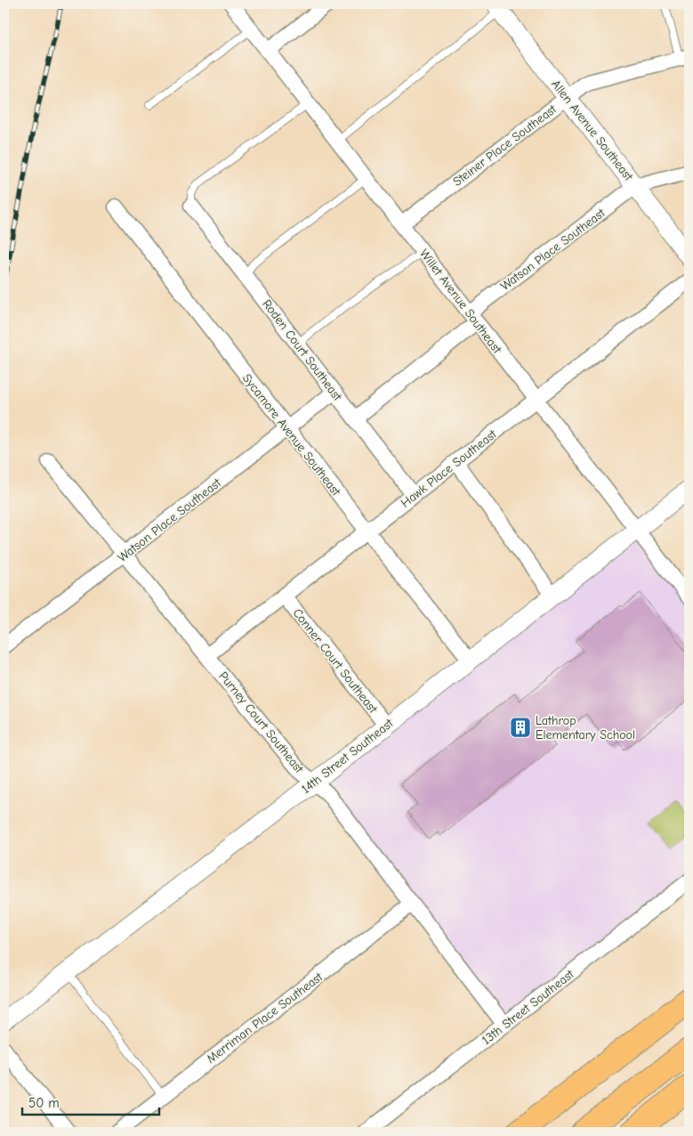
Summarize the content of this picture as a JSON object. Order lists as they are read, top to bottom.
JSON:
{
  "streets": {
    "street": [
      "Allen Avenue Southeast",
      "Steiner Place Southeast",
      "Watson Place Southeast",
      "Willet Avenue Southeast",
      "Roden Court Southeast",
      "Sycamore Avenue Southeast",
      "Hawk Place Southeast",
      "Conner Court Southeast",
      "Purney Court Southeast",
      "14th Street Southeast",
      "13th Street Southeast",
      "Merriman Place Southeast"
    ]
  },
  "crossings": [
    ["Allen Avenue Southeast", "Steiner Place Southeast"],
    ["Allen Avenue Southeast", "Watson Place Southeast"],
    ["Steiner Place Southeast", "Willet Avenue Southeast"],
    ["Watson Place Southeast", "Willet Avenue Southeast"],
    ["Watson Place Southeast", "Roden Court Southeast"],
    ["Watson Place Southeast", "Sycamore Avenue Southeast"],
    ["Watson Place Southeast", "Purney Court Southeast"],
    ["Willet Avenue Southeast", "Hawk Place Southeast"],
    ["Willet Avenue Southeast", "14th Street Southeast"],
    ["Roden Court Southeast", "Hawk Place Southeast"],
    ["Sycamore Avenue Southeast", "Hawk Place Southeast"],
    ["Sycamore Avenue Southeast", "14th Street Southeast"],
    ["Hawk Place Southeast", "Conner Court Southeast"],
    ["Hawk Place Southeast", "Purney Court Southeast"],
    ["Conner Court Southeast", "14th Street Southeast"],
    ["Purney Court Southeast", "14th Street Southeast"],
    ["Purney Court Southeast", "13th Street Southeast"],
    ["Purney Court Southeast", "Merriman Place Southeast"]
  ],
  "places": {
    "building": ["Lathrop Elementary School"]
  },
  "scale_bar": "50 m"
}
